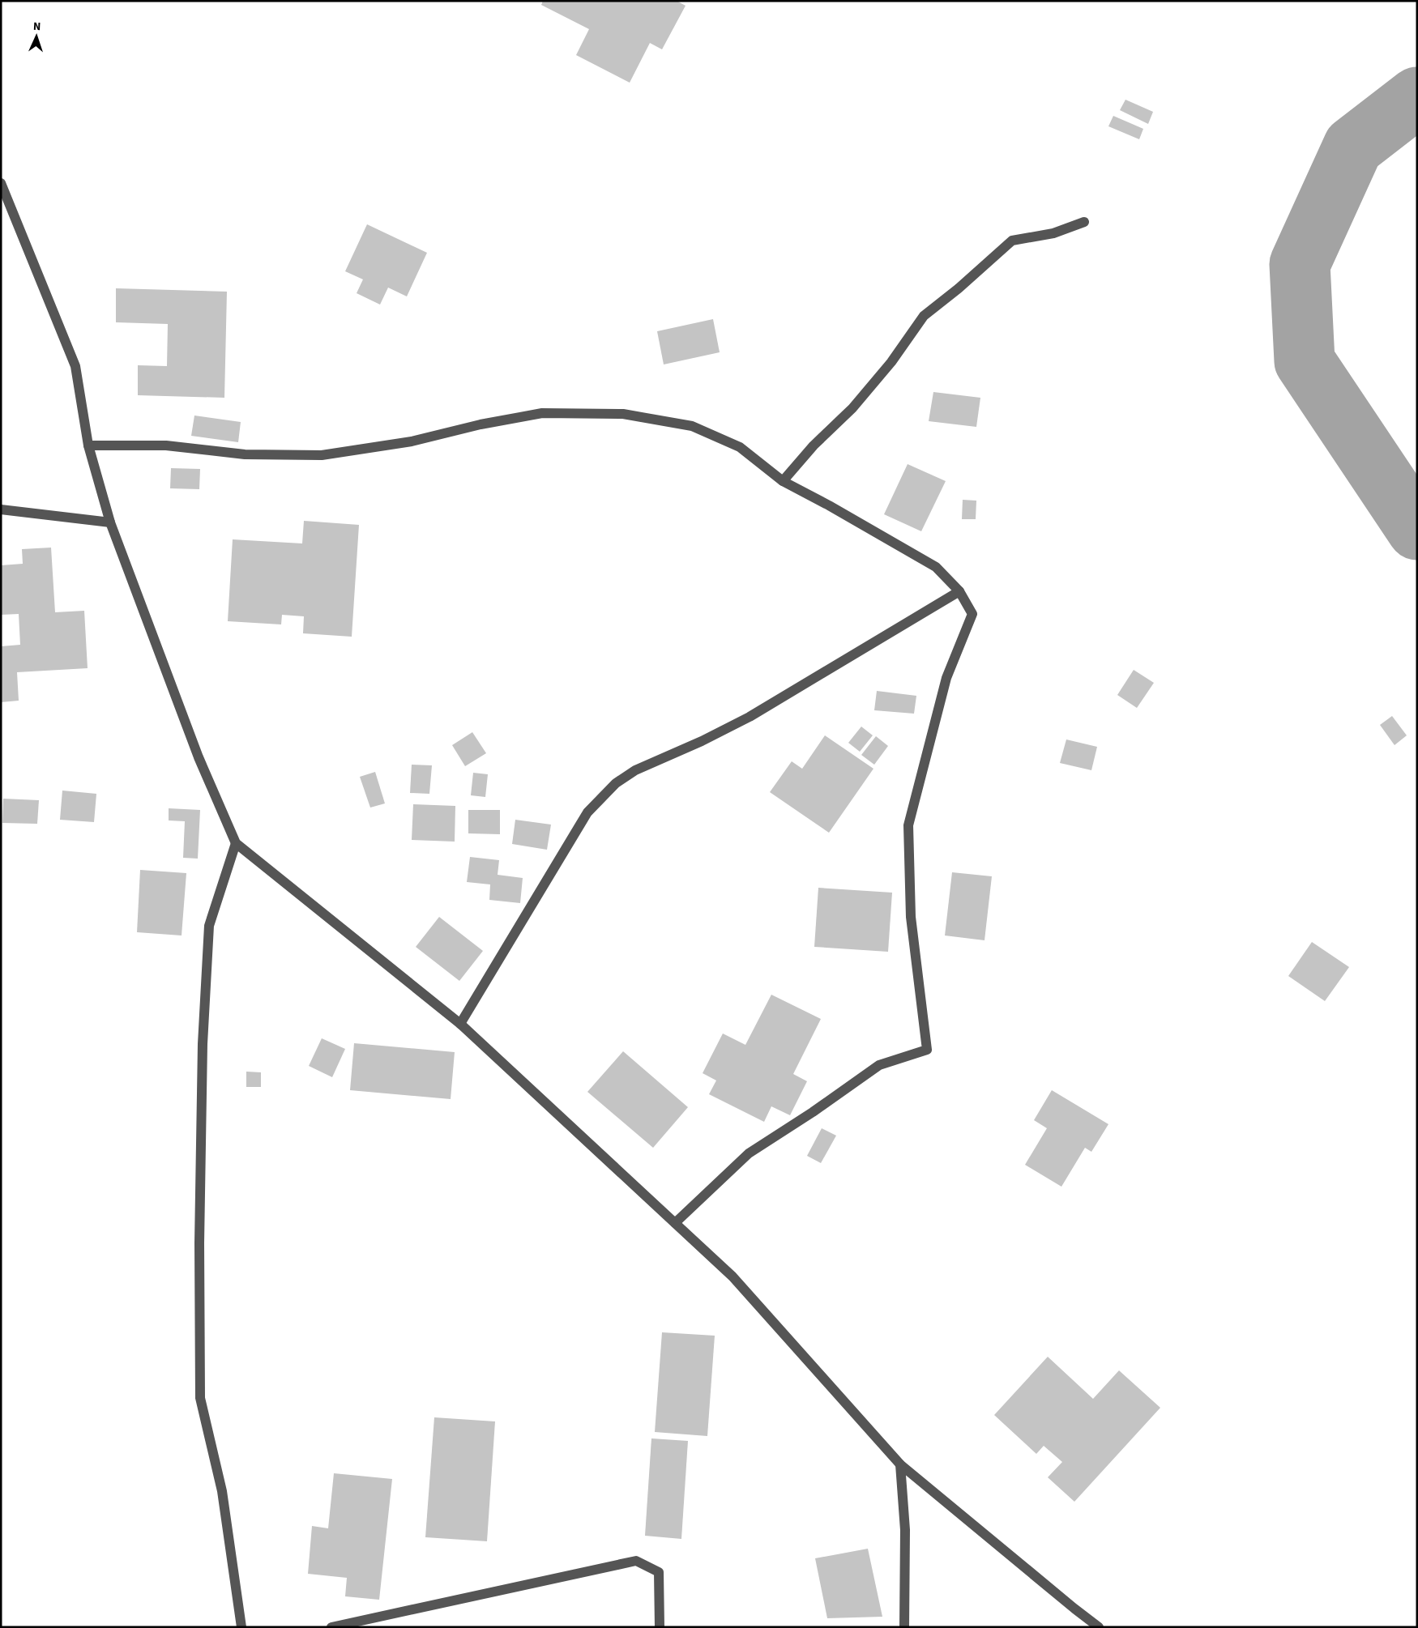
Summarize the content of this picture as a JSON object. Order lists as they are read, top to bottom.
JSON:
{
  "north": "top"
}
